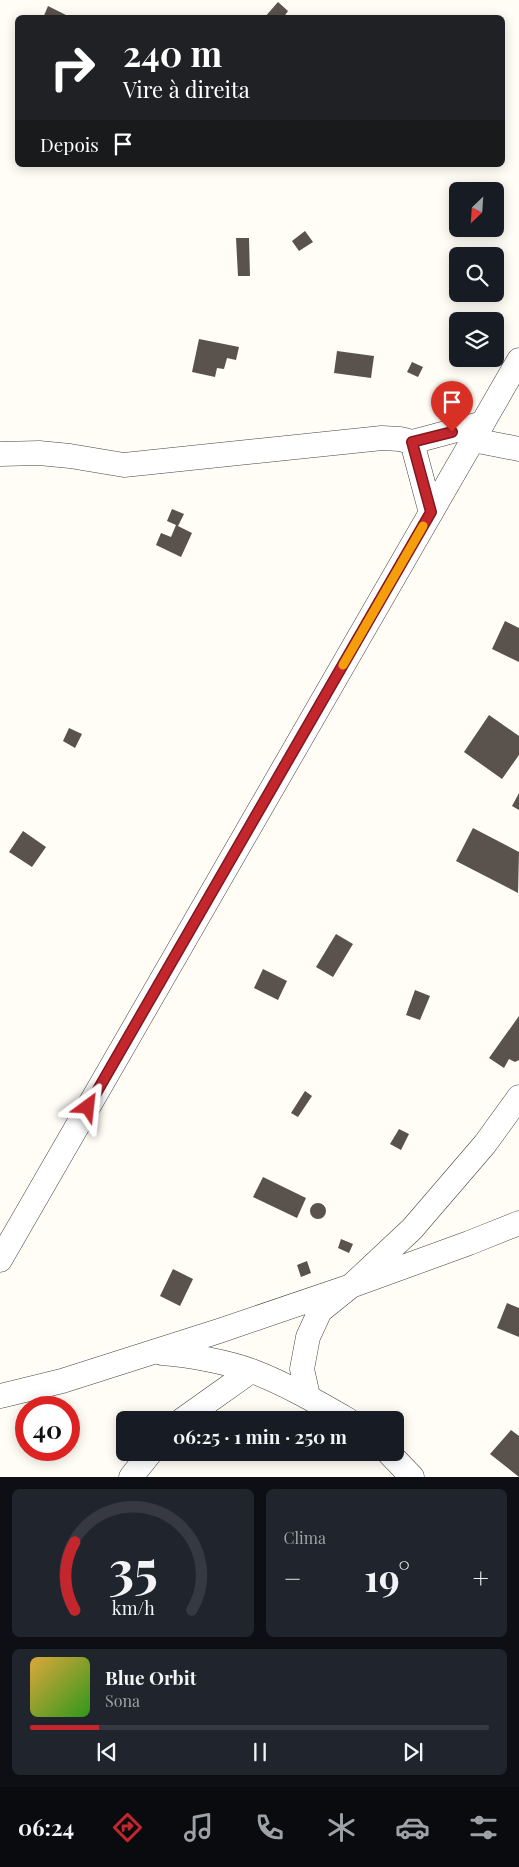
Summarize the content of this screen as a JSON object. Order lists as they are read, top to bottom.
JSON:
{
  "north": "bottom left",
  "page": {
    "turn": ["240 m", "Vire à direita"],
    "then": "Depois",
    "limit": "40",
    "trip": "06:25 · 1 min · 250 m",
    "tile": "Clima",
    "heat": ["−", "19°", "+"],
    "song": ["Blue Orbit", "Sona"],
    "tabs": "06:24",
    "gauge": ["35", "km/h"]
  }
}
